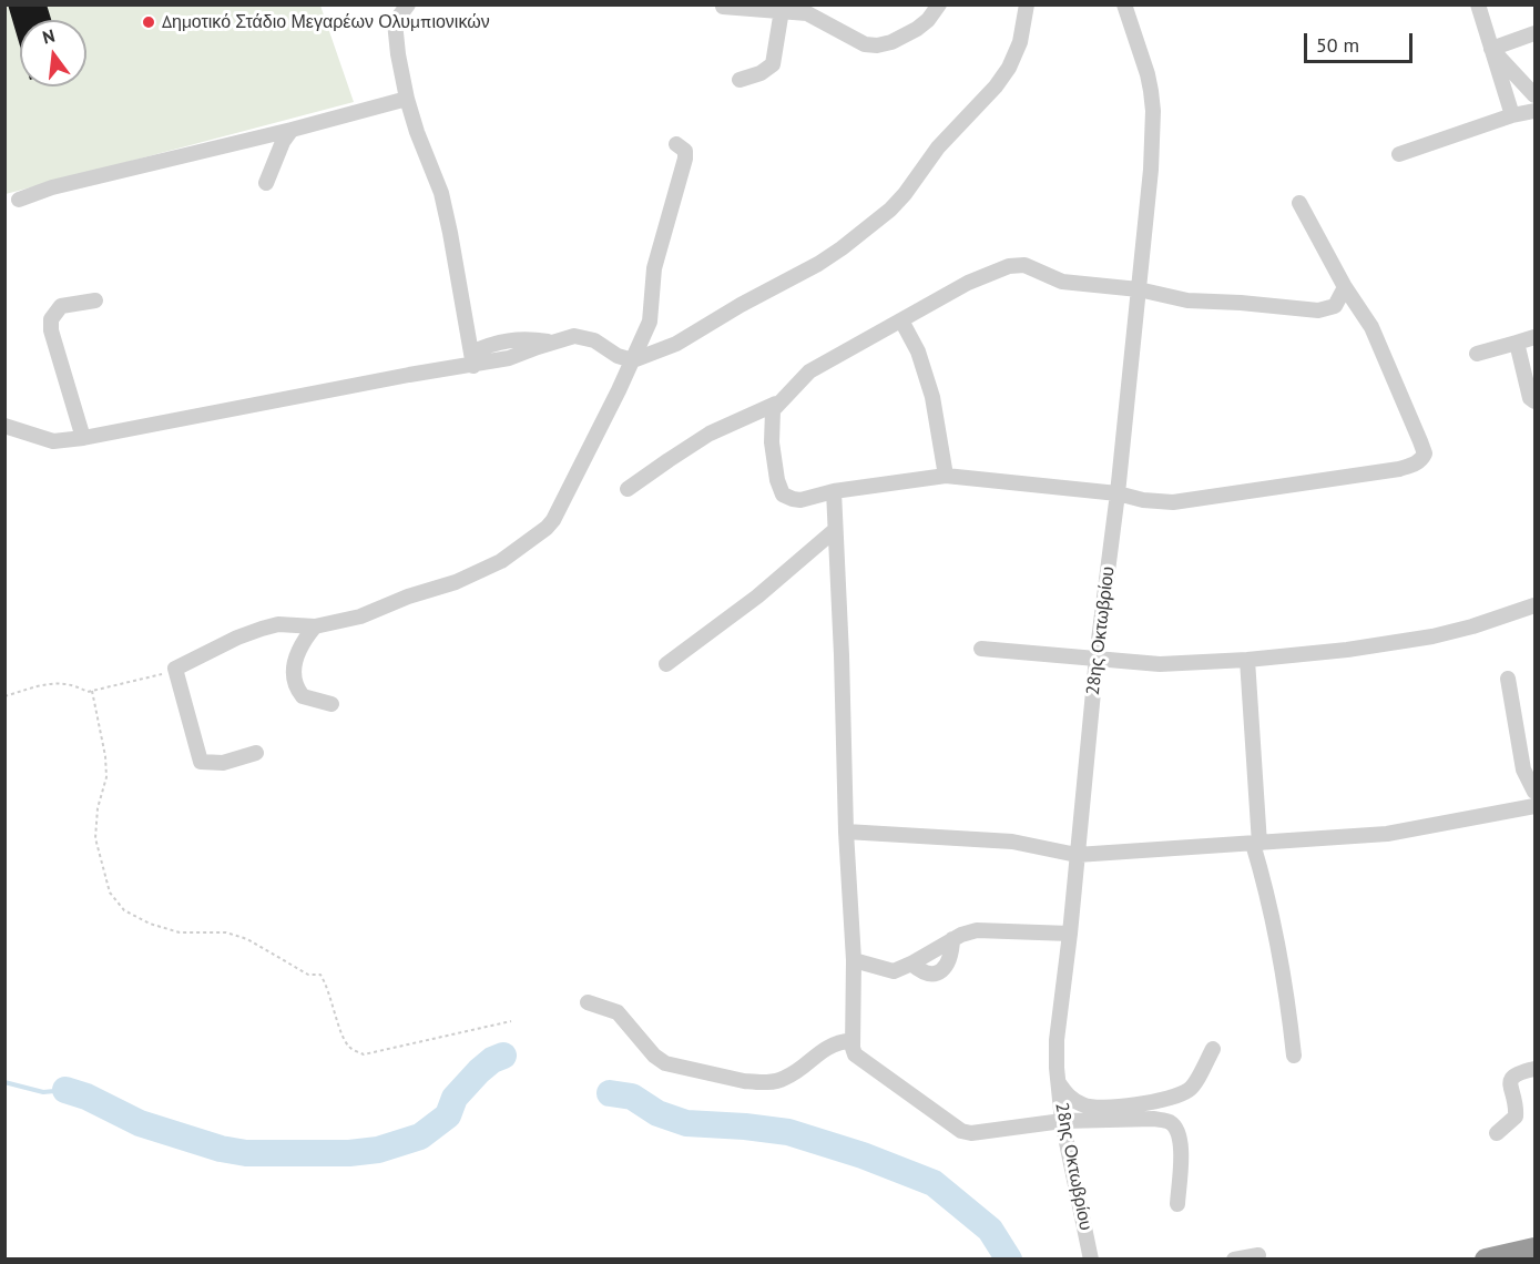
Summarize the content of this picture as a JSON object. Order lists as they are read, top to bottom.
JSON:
{
  "streets": {
    "street": ["28ης Οκτωβρίου"]
  },
  "places": ["Δημοτικό Στάδιο Μεγαρέων Ολυμπιονικών"],
  "scale_bar": "50 m",
  "north": "top"
}
